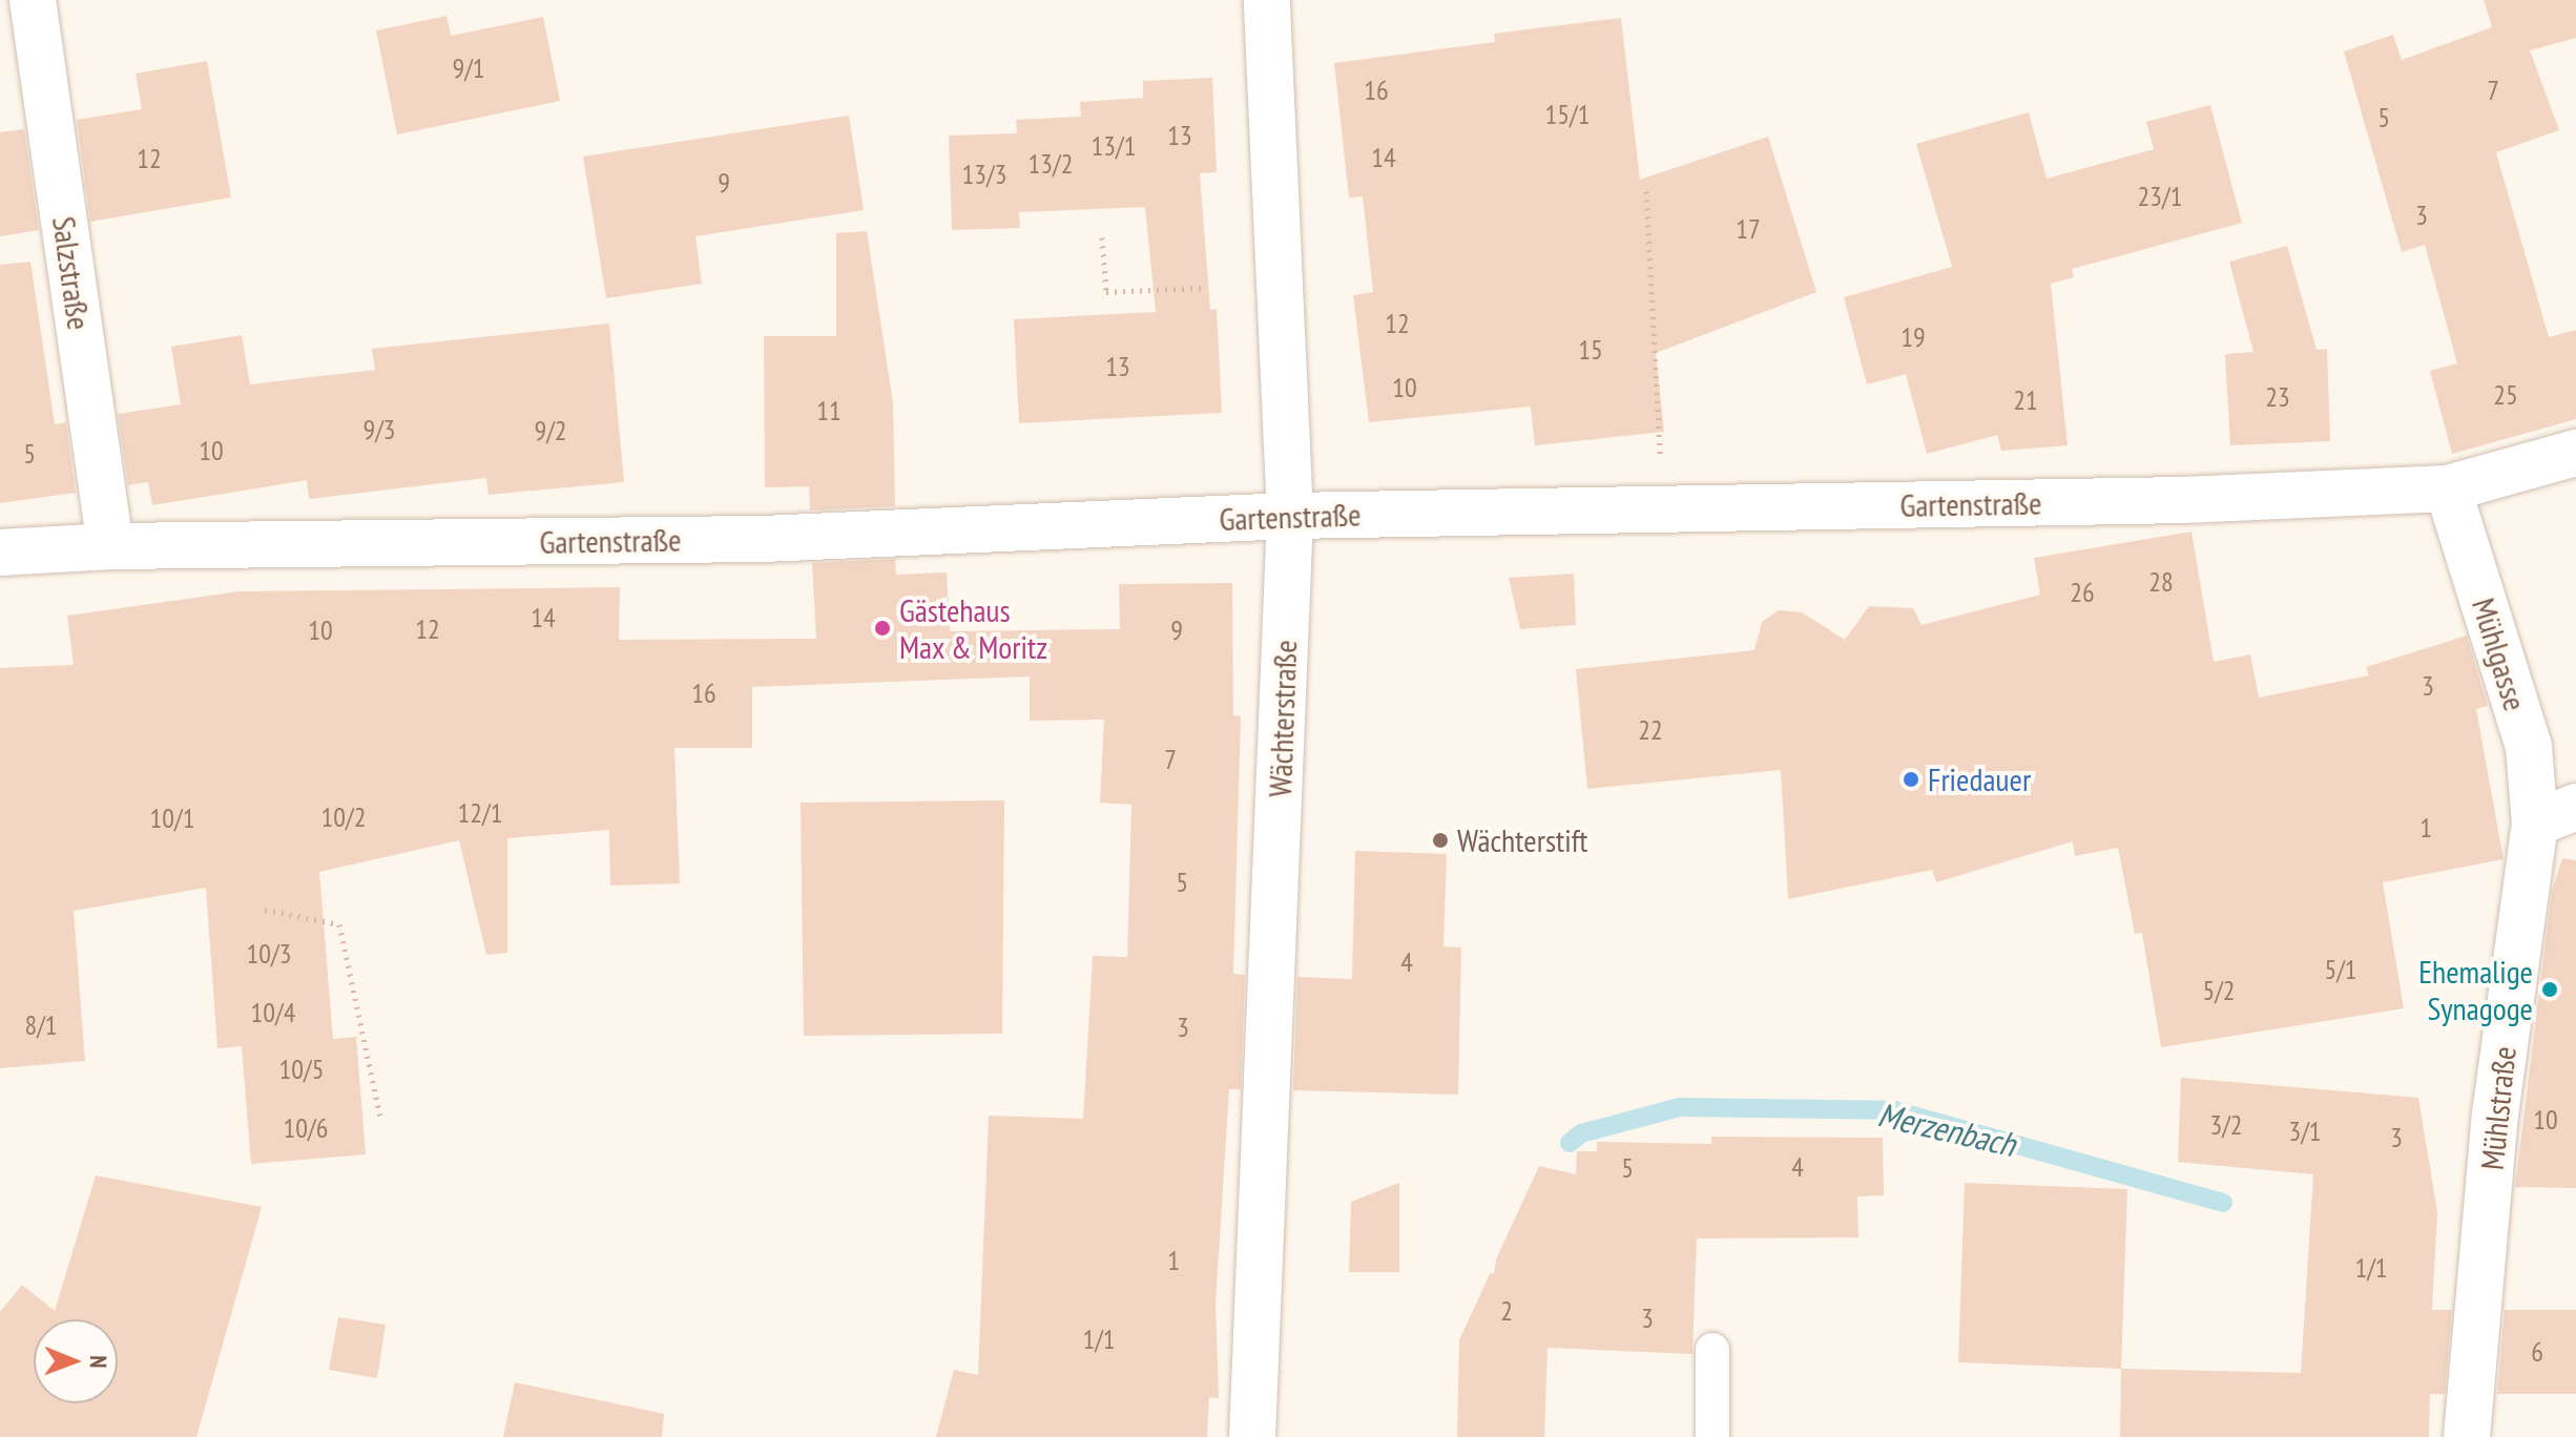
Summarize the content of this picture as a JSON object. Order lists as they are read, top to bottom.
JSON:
{
  "streets": {
    "street": [
      "Salzstraße",
      "Gartenstraße",
      "Mühlgasse",
      "Wächterstraße",
      "Mühlstraße"
    ]
  },
  "crossings": [
    ["Salzstraße", "Gartenstraße"],
    ["Gartenstraße", "Mühlgasse"],
    ["Gartenstraße", "Wächterstraße"],
    ["Mühlgasse", "Mühlstraße"]
  ],
  "water": ["Merzenbach"],
  "places": [
    "Gästehaus Max & Moritz",
    "Friedauer",
    "Wächterstift",
    "Ehemalige Synagoge"
  ],
  "house_numbers": [
    "9/1",
    "16",
    "7",
    "15/1",
    "5",
    "13",
    "13/1",
    "14",
    "12",
    "13/2",
    "13/3",
    "9",
    "23/1",
    "3",
    "17",
    "12",
    "19",
    "15",
    "13",
    "10",
    "25",
    "23",
    "21",
    "11",
    "9/3",
    "9/2",
    "10",
    "5",
    "28",
    "26",
    "14",
    "12",
    "10",
    "9",
    "3",
    "16",
    "22",
    "7",
    "12/1",
    "10/2",
    "10/1",
    "1",
    "5",
    "10/3",
    "4",
    "5/1",
    "5/2",
    "10/4",
    "8/1",
    "3",
    "10/5",
    "10",
    "3/2",
    "10/6",
    "3/1",
    "3",
    "4",
    "5",
    "1",
    "1/1",
    "2",
    "3",
    "1/1",
    "6"
  ],
  "north": "right"
}
